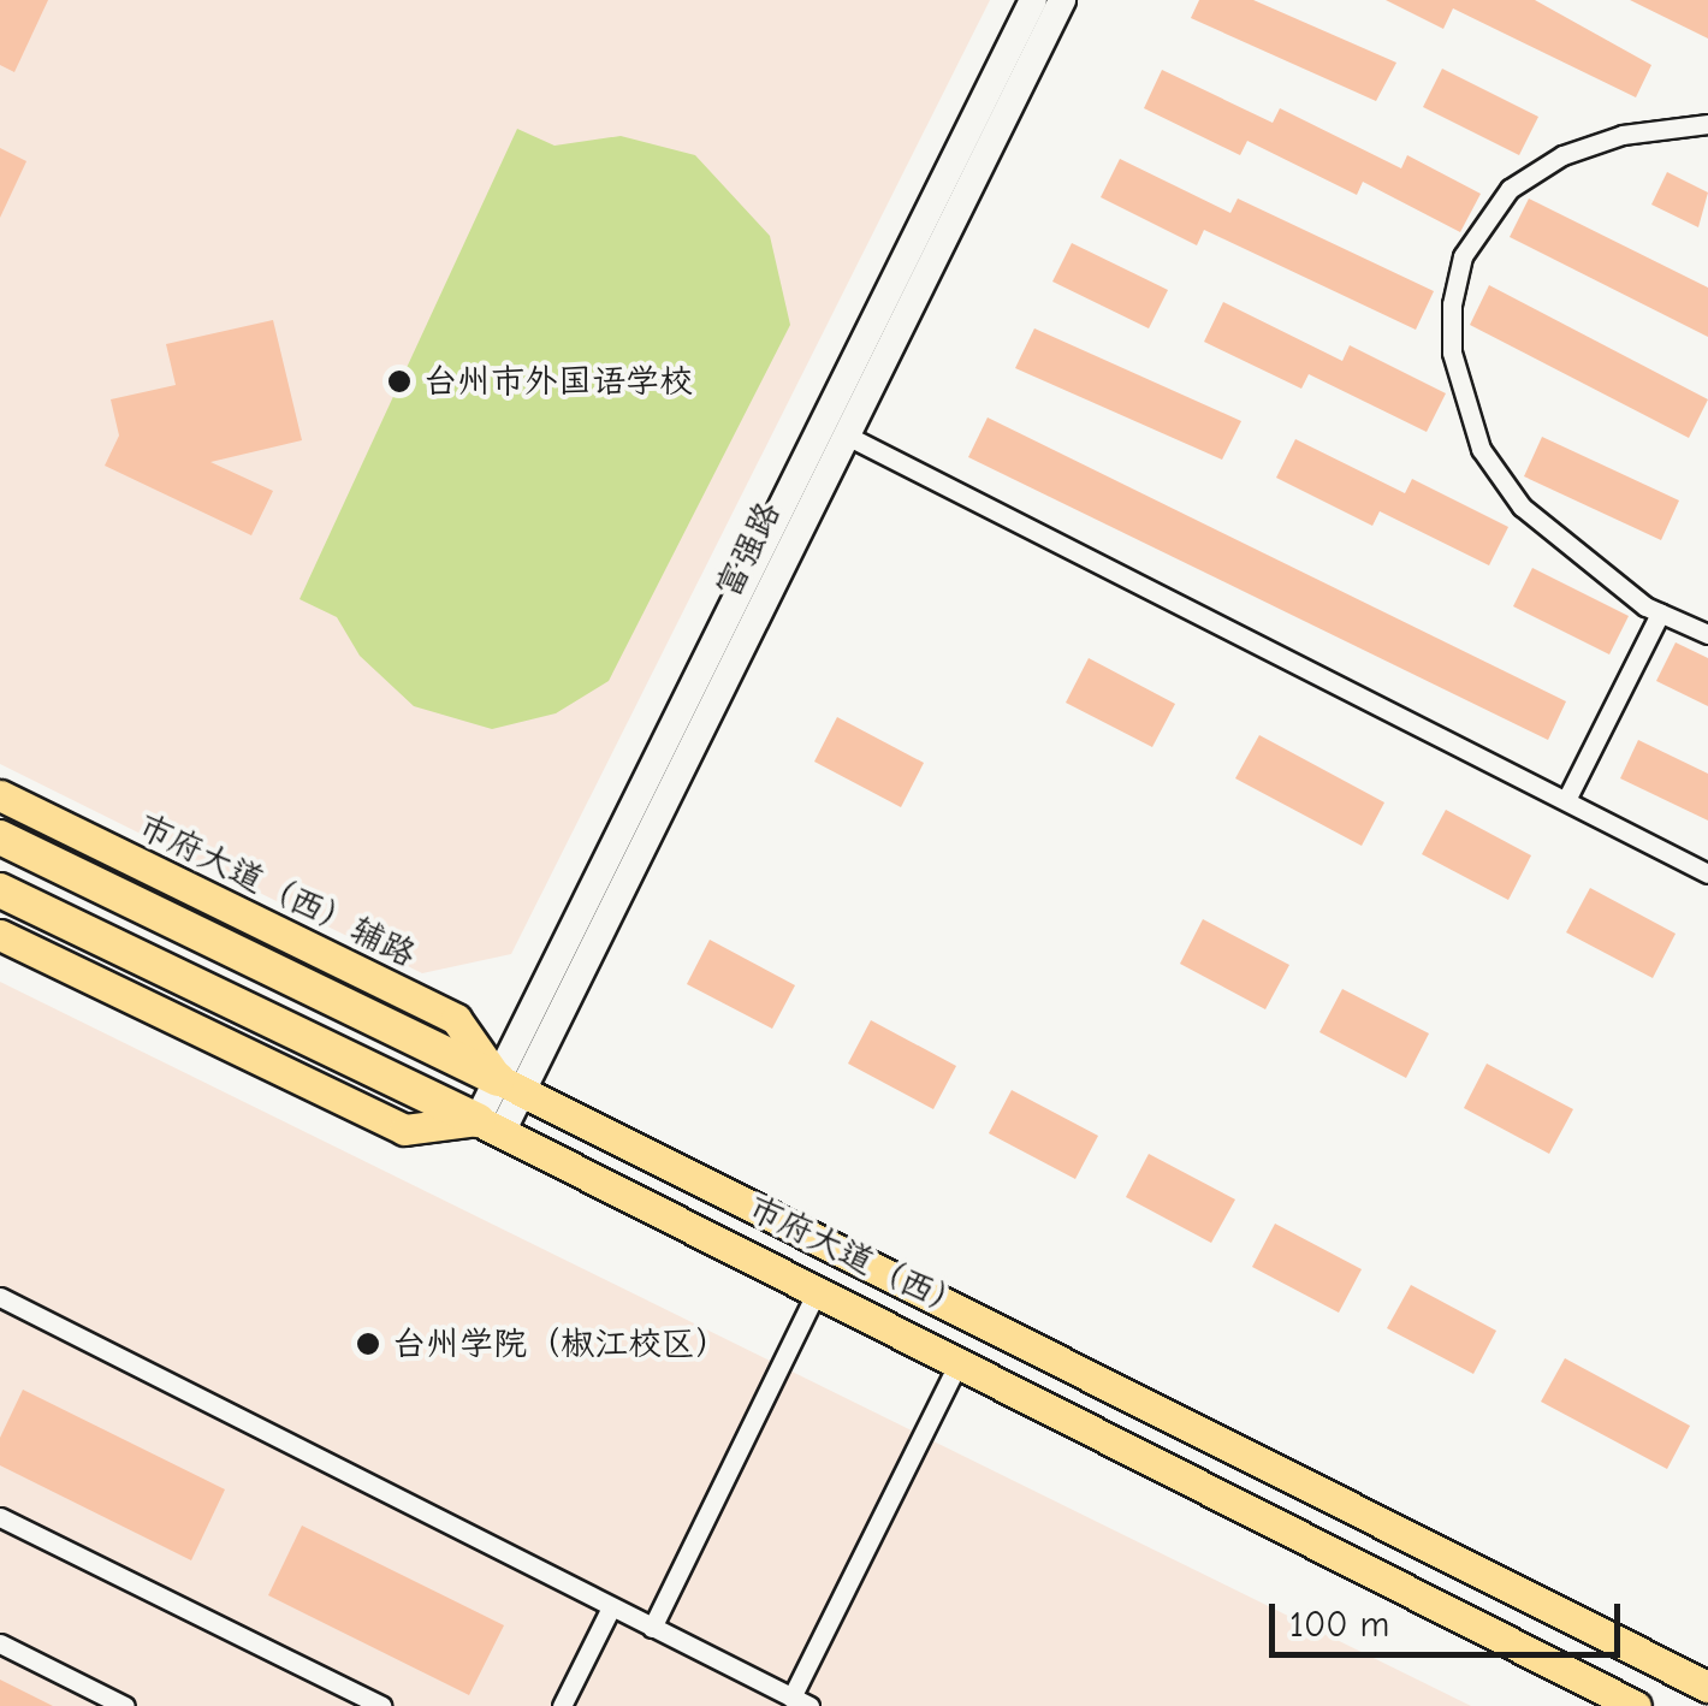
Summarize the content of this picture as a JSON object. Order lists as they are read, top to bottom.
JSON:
{
  "streets": {
    "highway": ["市府大道（西）"],
    "main road": ["富强路", "市府大道（西）辅路"]
  },
  "crossings": [
    ["富强路", "市府大道（西）辅路"],
    ["富强路", "市府大道（西）"],
    ["市府大道（西）辅路", "市府大道（西）"]
  ],
  "places": ["台州市外国语学校", "台州学院（椒江校区）"],
  "scale_bar": "100 m"
}
